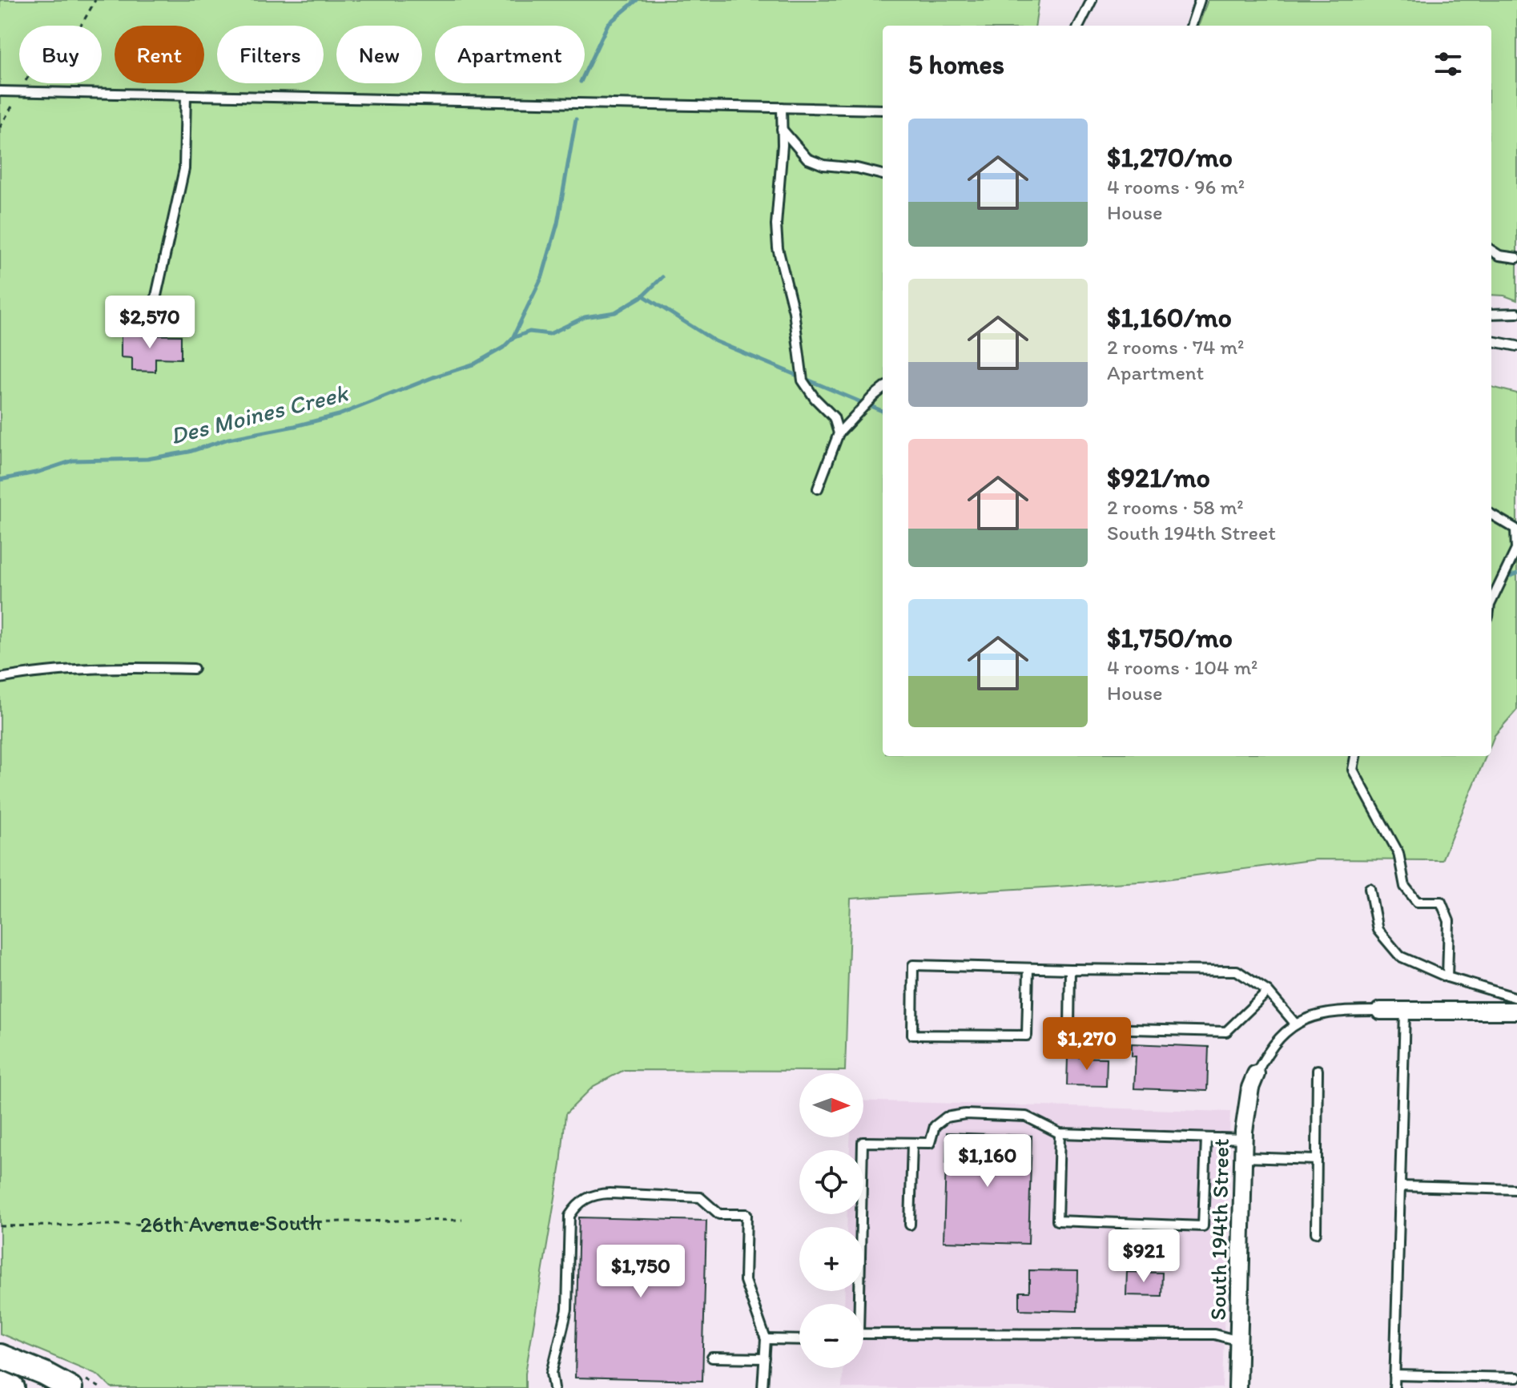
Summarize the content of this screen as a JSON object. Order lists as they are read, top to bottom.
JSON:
{
  "streets": {
    "street": ["South 194th Street"],
    "path": ["26th Avenue South"]
  },
  "water": ["Des Moines Creek"],
  "north": "right",
  "page": {
    "chip": [
      "Buy",
      "Rent",
      "Filters",
      "New",
      "Apartment"
    ],
    "heading": "5 homes",
    "list": [
      {
        "name": "$1,270/mo",
        "note": "4 rooms · 96 m² · House"
      },
      {
        "name": "$1,160/mo",
        "note": "2 rooms · 74 m² · Apartment"
      },
      {
        "name": "$921/mo",
        "note": "2 rooms · 58 m² · South 194th Street"
      },
      {
        "name": "$1,750/mo",
        "note": "4 rooms · 104 m² · House"
      }
    ],
    "price": [
      "$2,570",
      "$1,270",
      "$1,160",
      "$921",
      "$1,750"
    ],
    "map_buttons": ["+", "−"]
  }
}
